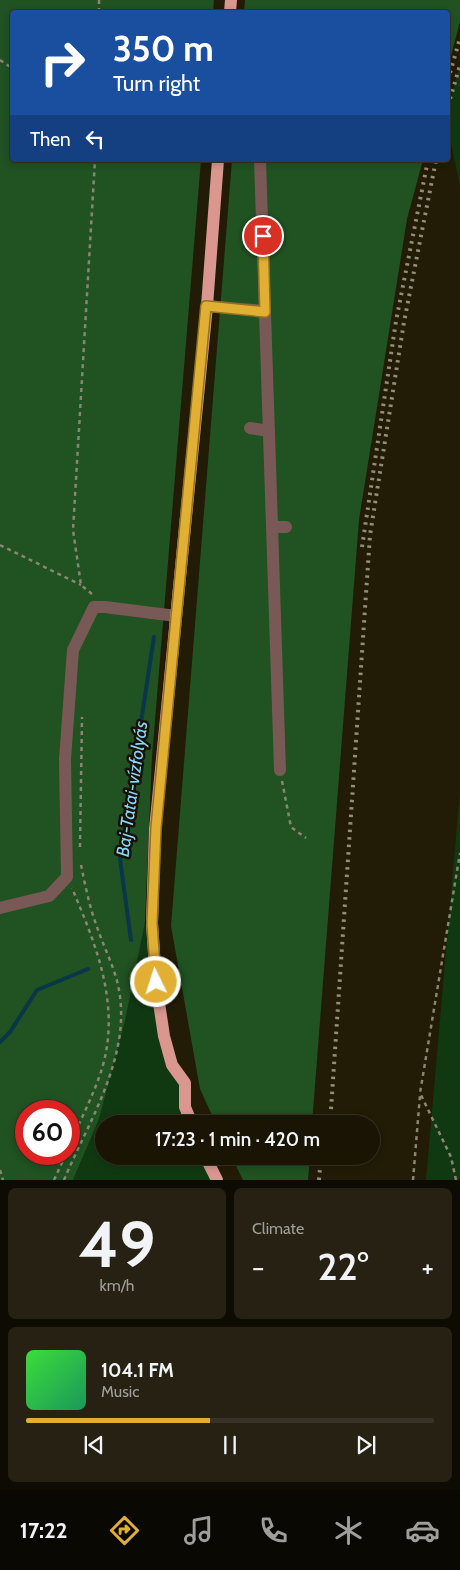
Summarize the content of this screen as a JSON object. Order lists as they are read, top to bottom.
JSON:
{
  "water": ["Baj-Tatai-vízfolyás"],
  "page": {
    "turn": ["350 m", "Turn right"],
    "then": "Then",
    "limit": "60",
    "trip": "17:23 · 1 min · 420 m",
    "tile": [
      ["49", "km/h"],
      "Climate"
    ],
    "heat": ["−", "22°", "+"],
    "song": ["104.1 FM", "Music"],
    "tabs": "17:22"
  }
}
